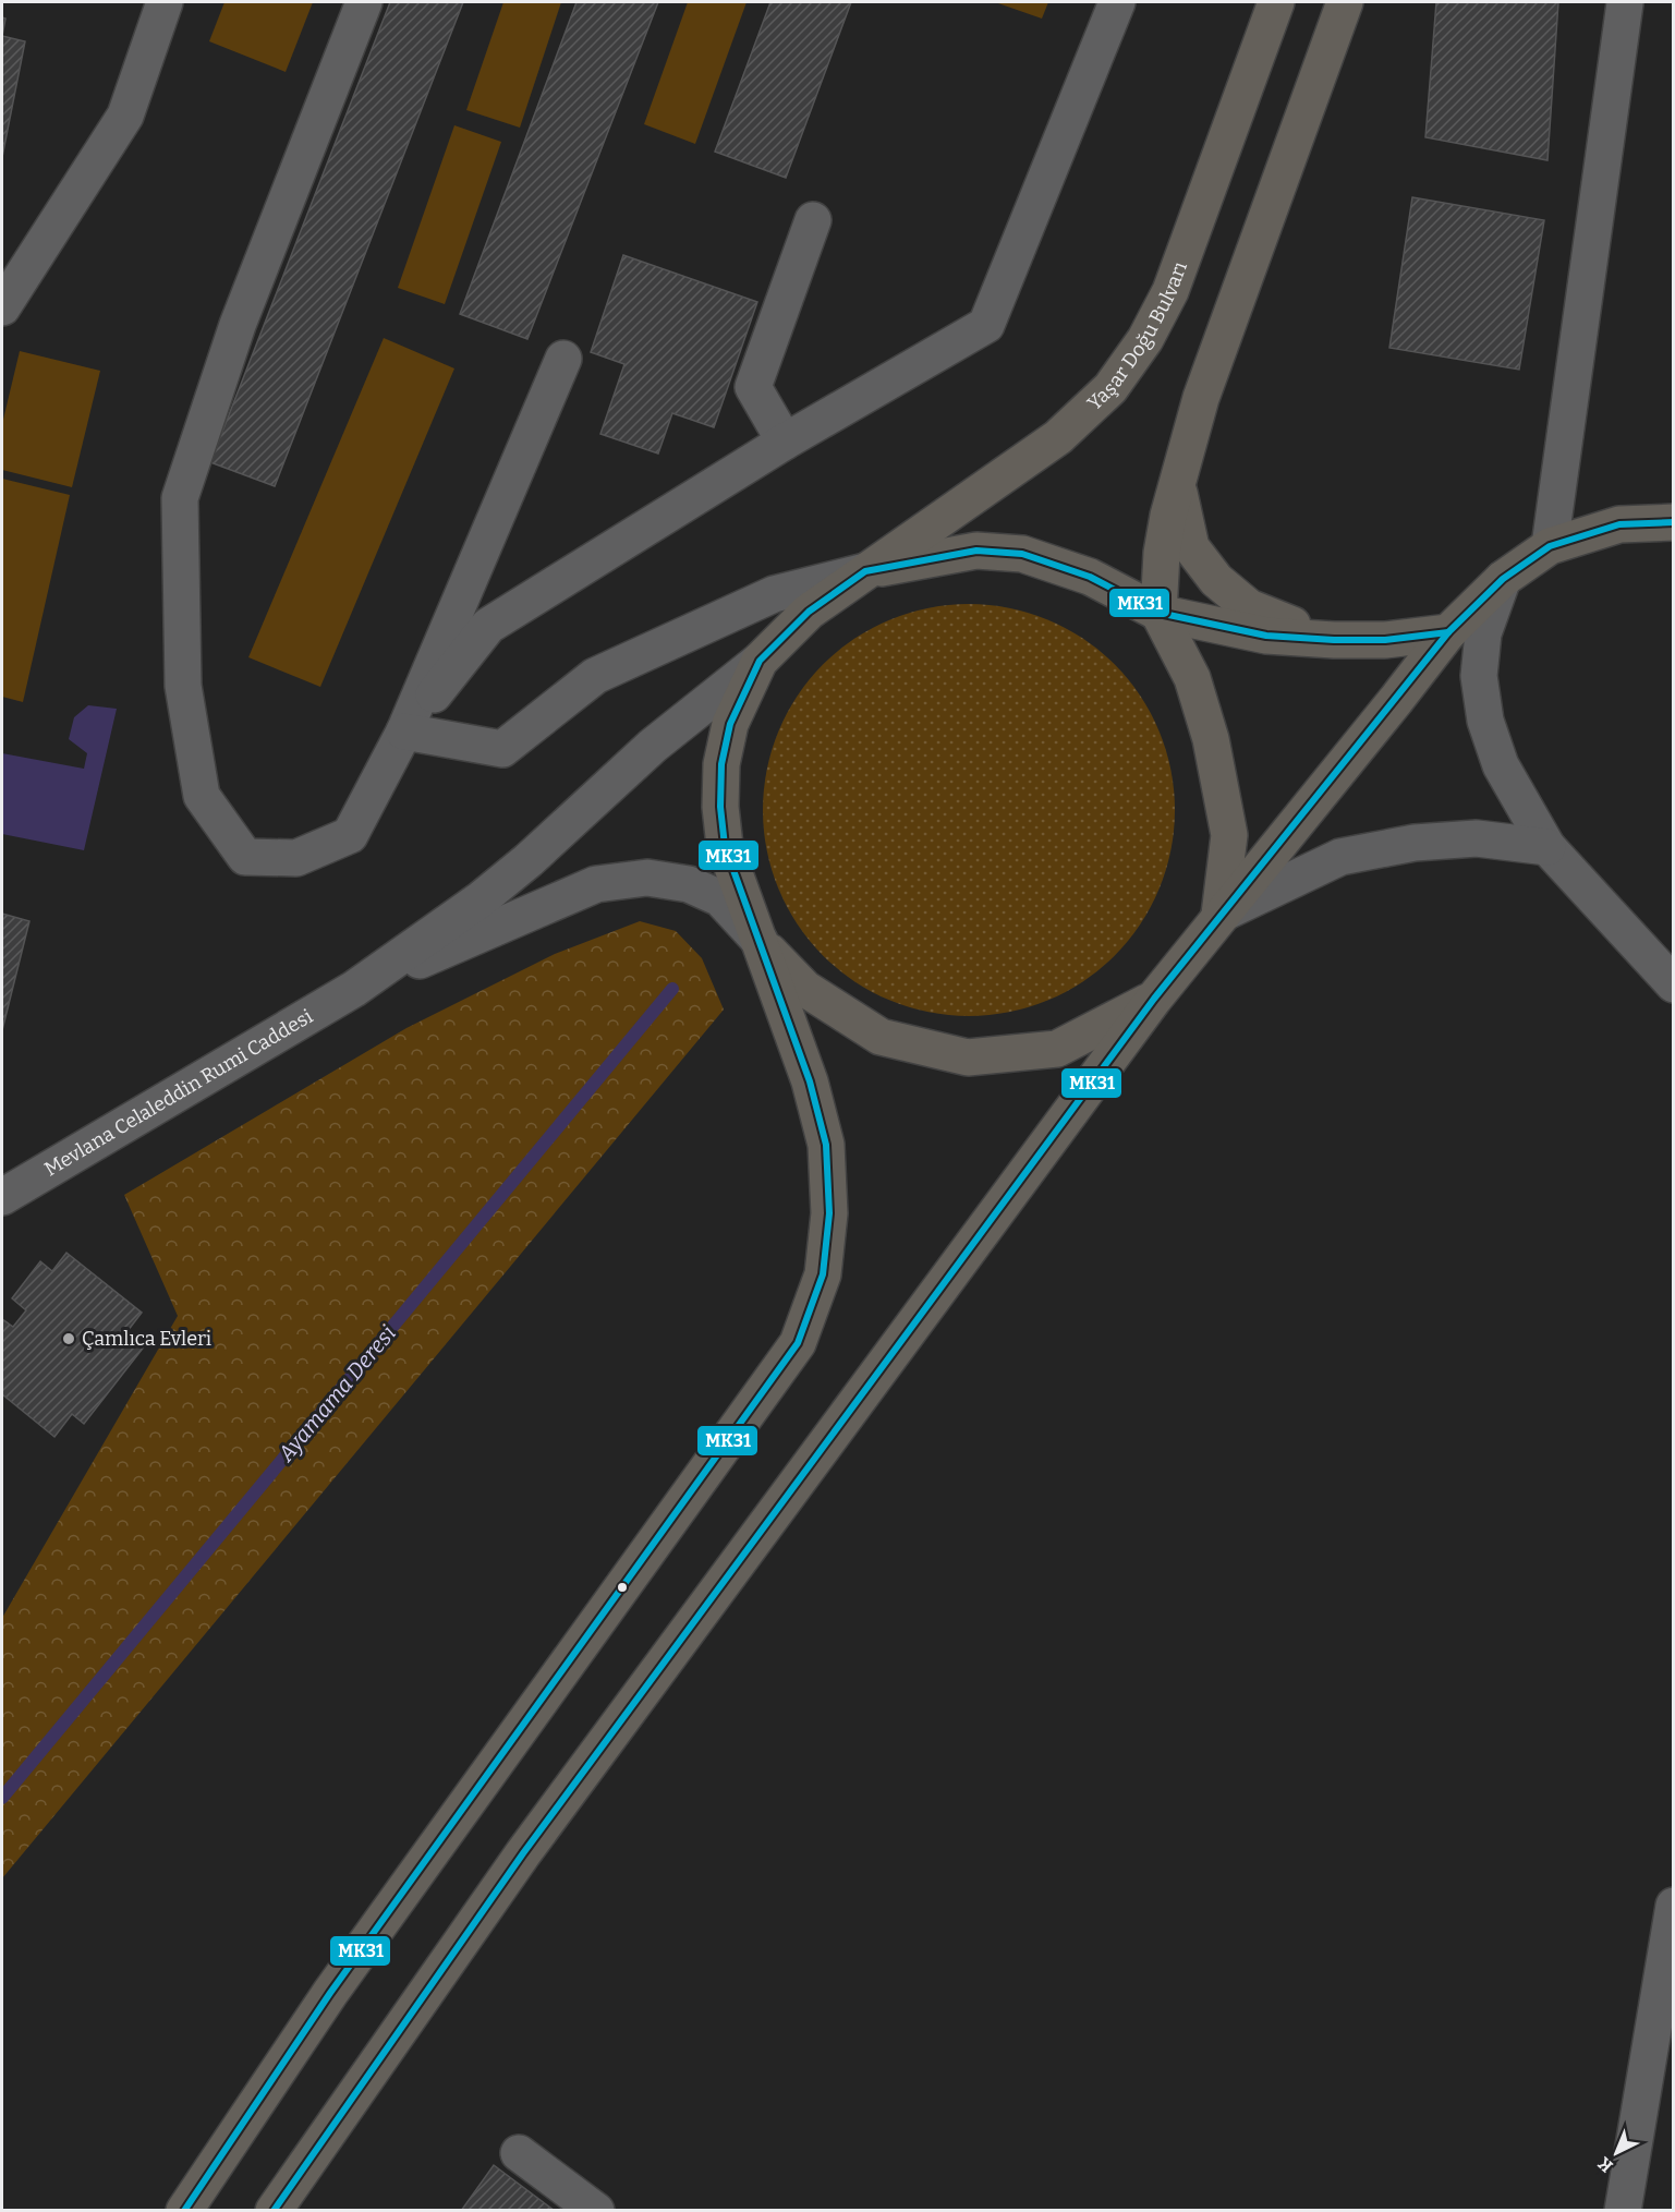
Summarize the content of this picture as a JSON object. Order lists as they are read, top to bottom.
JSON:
{
  "streets": {
    "main road": ["Yaşar Doğu Bulvarı"],
    "street": ["Mevlana Celaleddin Rumi Caddesi"]
  },
  "water": ["Ayamama Deresi"],
  "places": ["Çamlıca Evleri"],
  "lines": ["transit line MK31"],
  "north": "bottom left"
}
